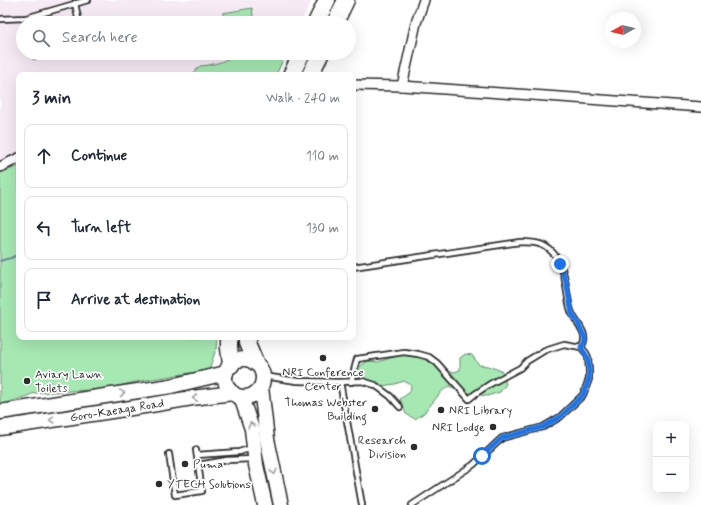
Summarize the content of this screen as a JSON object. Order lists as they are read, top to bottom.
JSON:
{
  "streets": {
    "main road": ["Goro-Kaeaga Road"]
  },
  "places": [
    "NRI Conference Center",
    "Aviary Lawn Toilets",
    "Thomas Webster Building",
    "NRI Library",
    "NRI Lodge",
    "Research Division",
    "Puma",
    "YTECH Solutions"
  ],
  "north": "left",
  "page": {
    "search": "Search here",
    "heading": ["3 min", "Walk · 240 m"],
    "list": [
      ["Continue", "110 m"],
      ["Turn left", "130 m"],
      "Arrive at destination"
    ],
    "map_buttons": ["+", "−"]
  }
}
